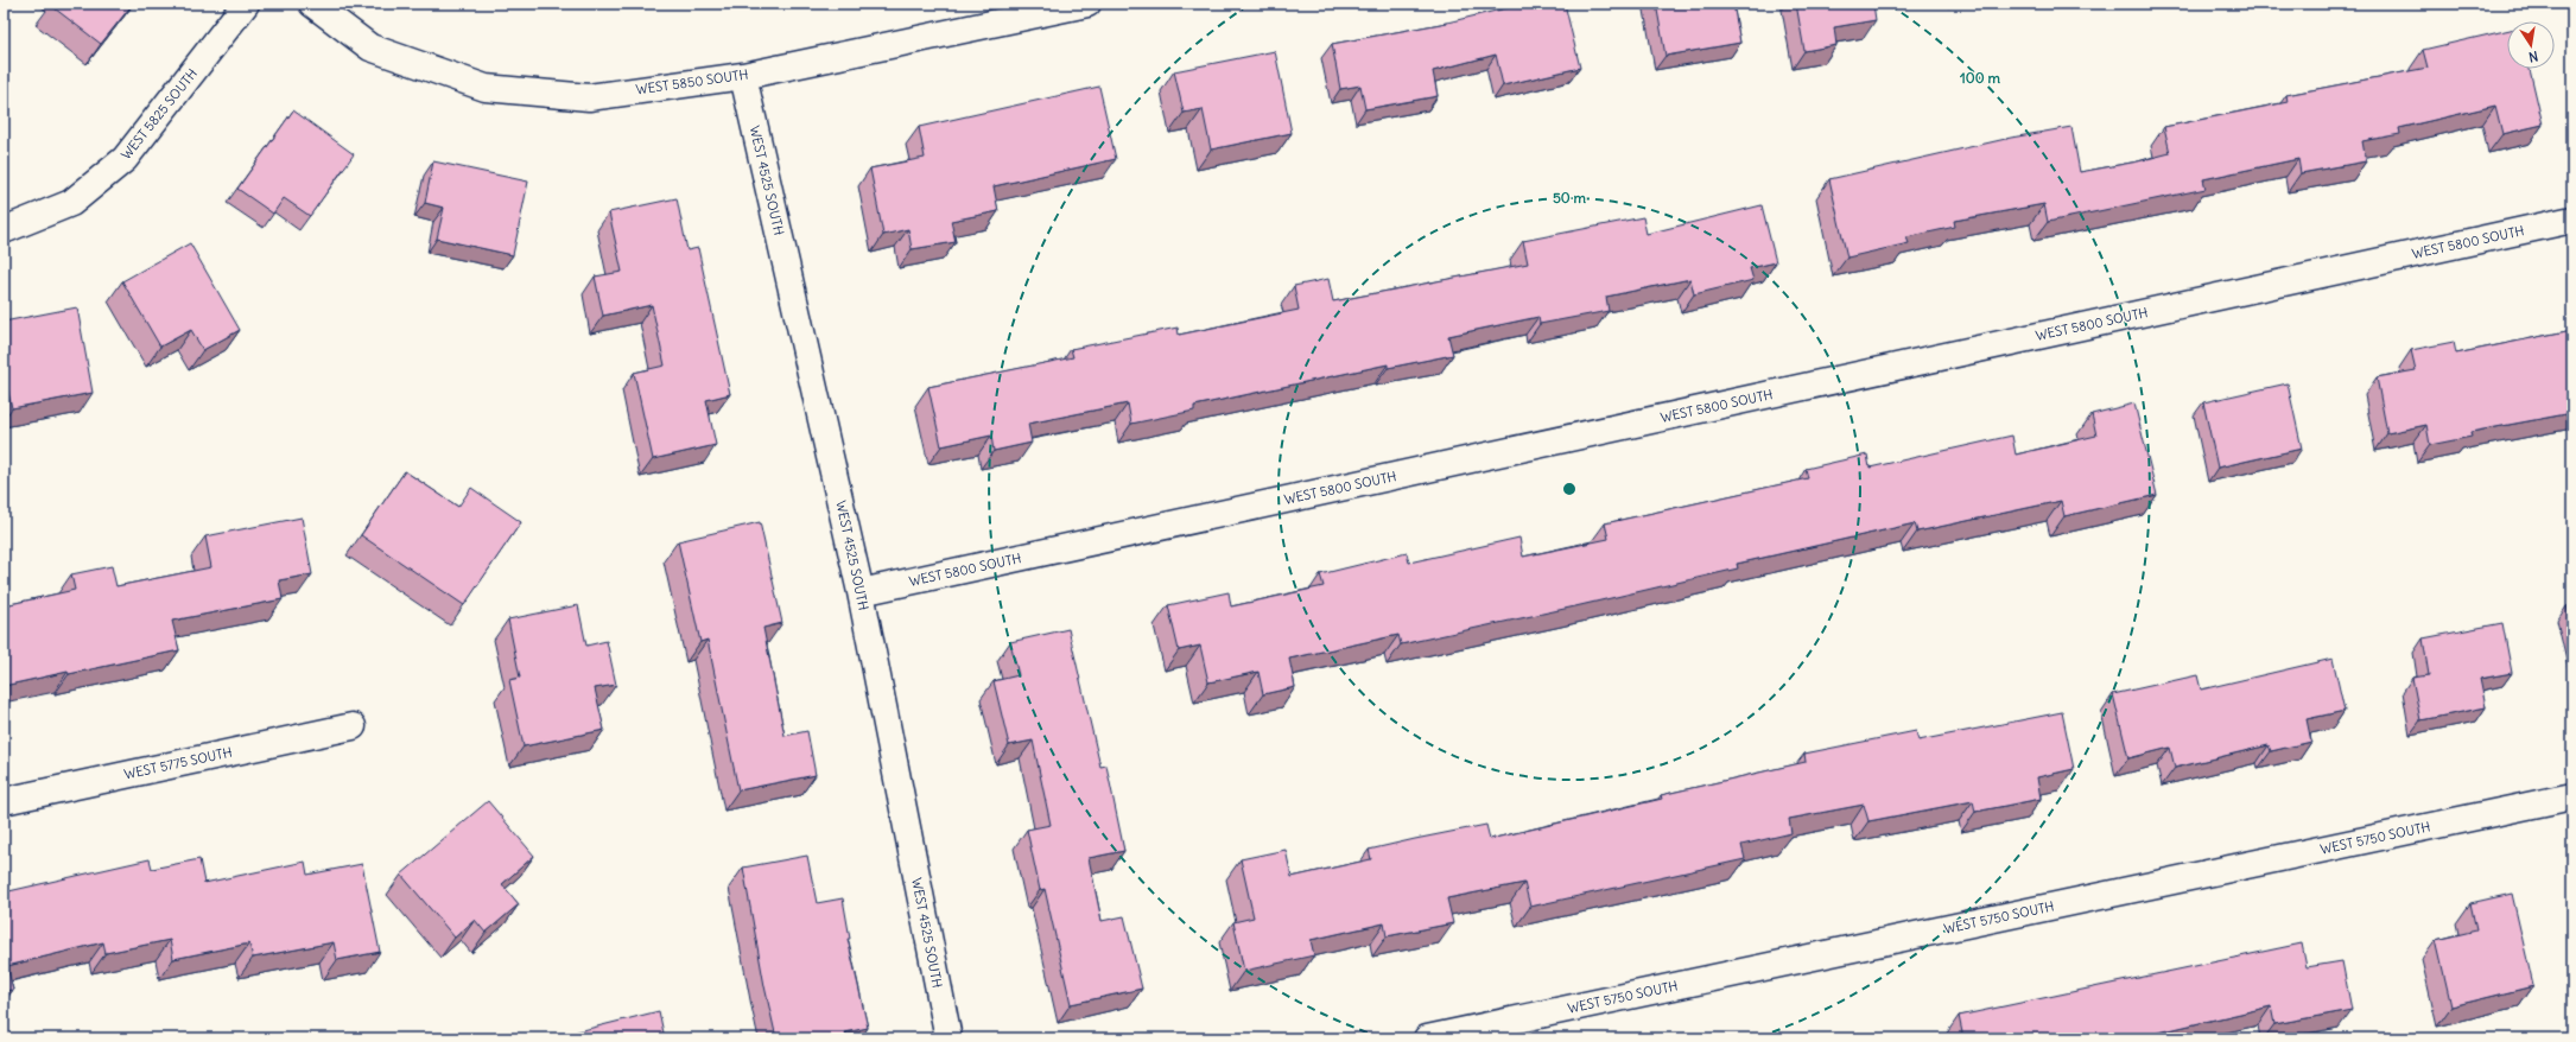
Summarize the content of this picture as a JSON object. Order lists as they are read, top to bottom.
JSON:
{
  "streets": {
    "street": [
      "WEST 5850 SOUTH",
      "WEST 5825 SOUTH",
      "WEST 4525 SOUTH",
      "WEST 5800 SOUTH",
      "WEST 5775 SOUTH",
      "WEST 5750 SOUTH"
    ]
  },
  "crossings": [
    ["WEST 5850 SOUTH", "WEST 4525 SOUTH"],
    ["WEST 4525 SOUTH", "WEST 5800 SOUTH"]
  ],
  "north": "bottom",
  "rings": ["100 m", "50 m"]
}
